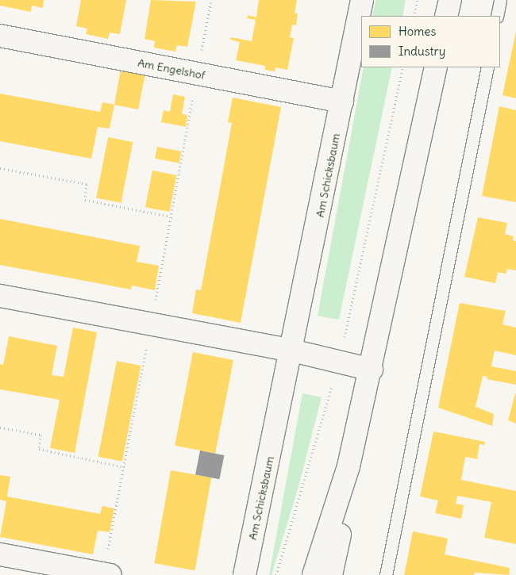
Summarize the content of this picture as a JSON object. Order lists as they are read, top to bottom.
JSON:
{
  "streets": {
    "street": ["Am Engelshof", "Am Schicksbaum"]
  },
  "crossings": [
    ["Am Engelshof", "Am Schicksbaum"]
  ],
  "legend": ["Homes", "Industry"]
}
